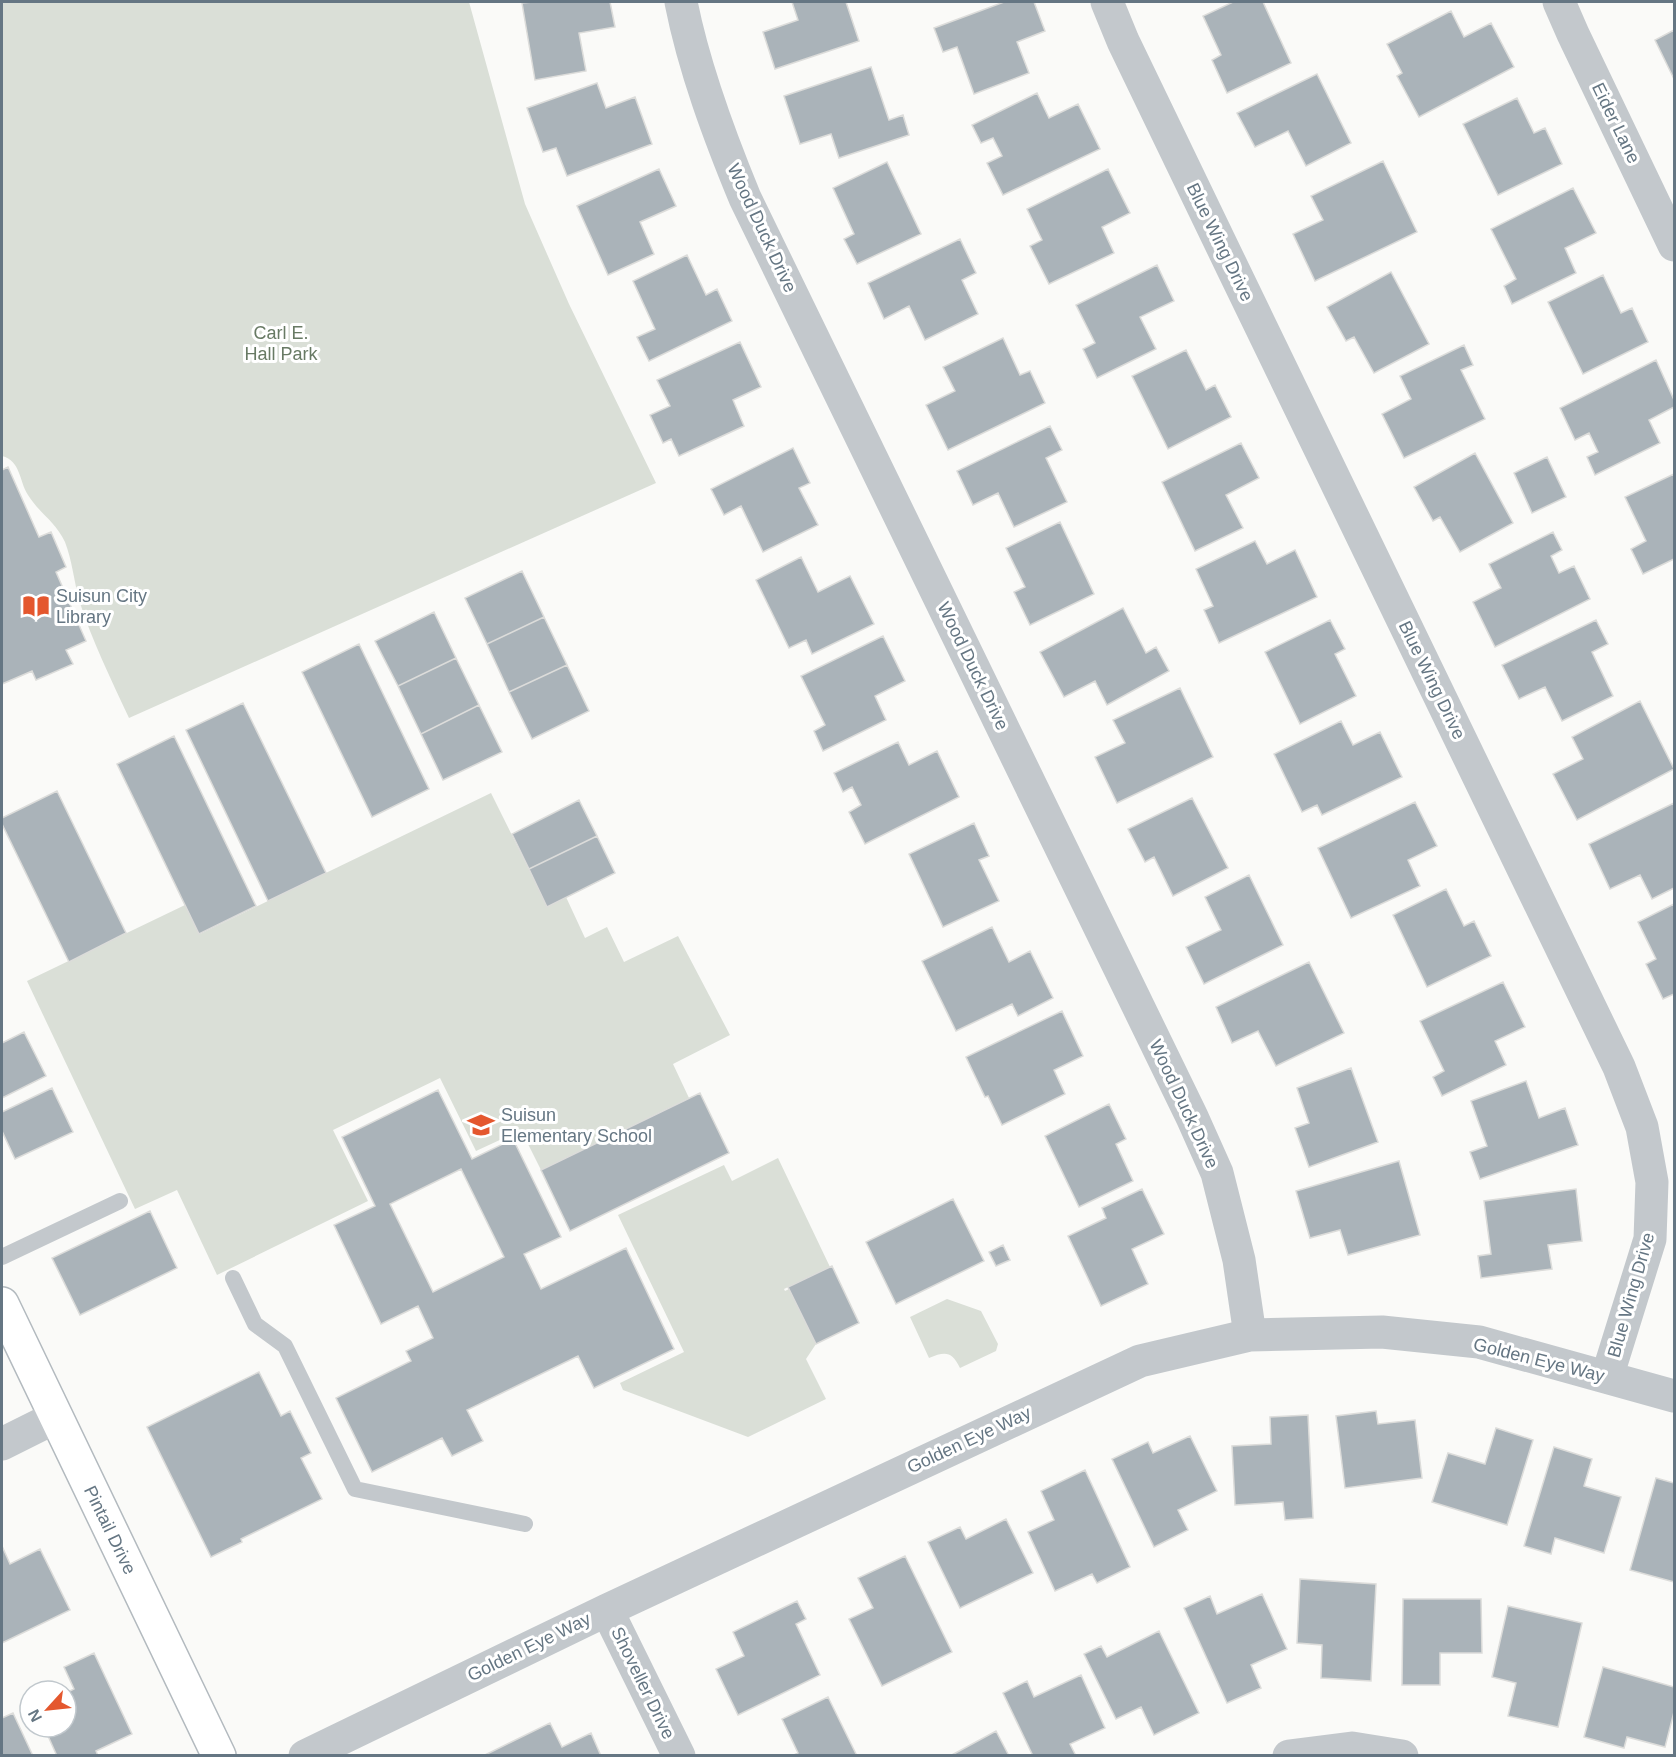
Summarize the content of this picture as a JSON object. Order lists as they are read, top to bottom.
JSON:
{
  "streets": {
    "street": [
      "Eider Lane",
      "Wood Duck Drive",
      "Blue Wing Drive",
      "Golden Eye Way",
      "Pintail Drive",
      "Shoveller Drive"
    ]
  },
  "crossings": [
    ["Wood Duck Drive", "Golden Eye Way"],
    ["Blue Wing Drive", "Golden Eye Way"],
    ["Golden Eye Way", "Shoveller Drive"]
  ],
  "parks": ["Carl E. Hall Park"],
  "places": {
    "library": ["Suisun City Library"],
    "school or university": ["Suisun Elementary School"]
  },
  "north": "bottom left"
}
